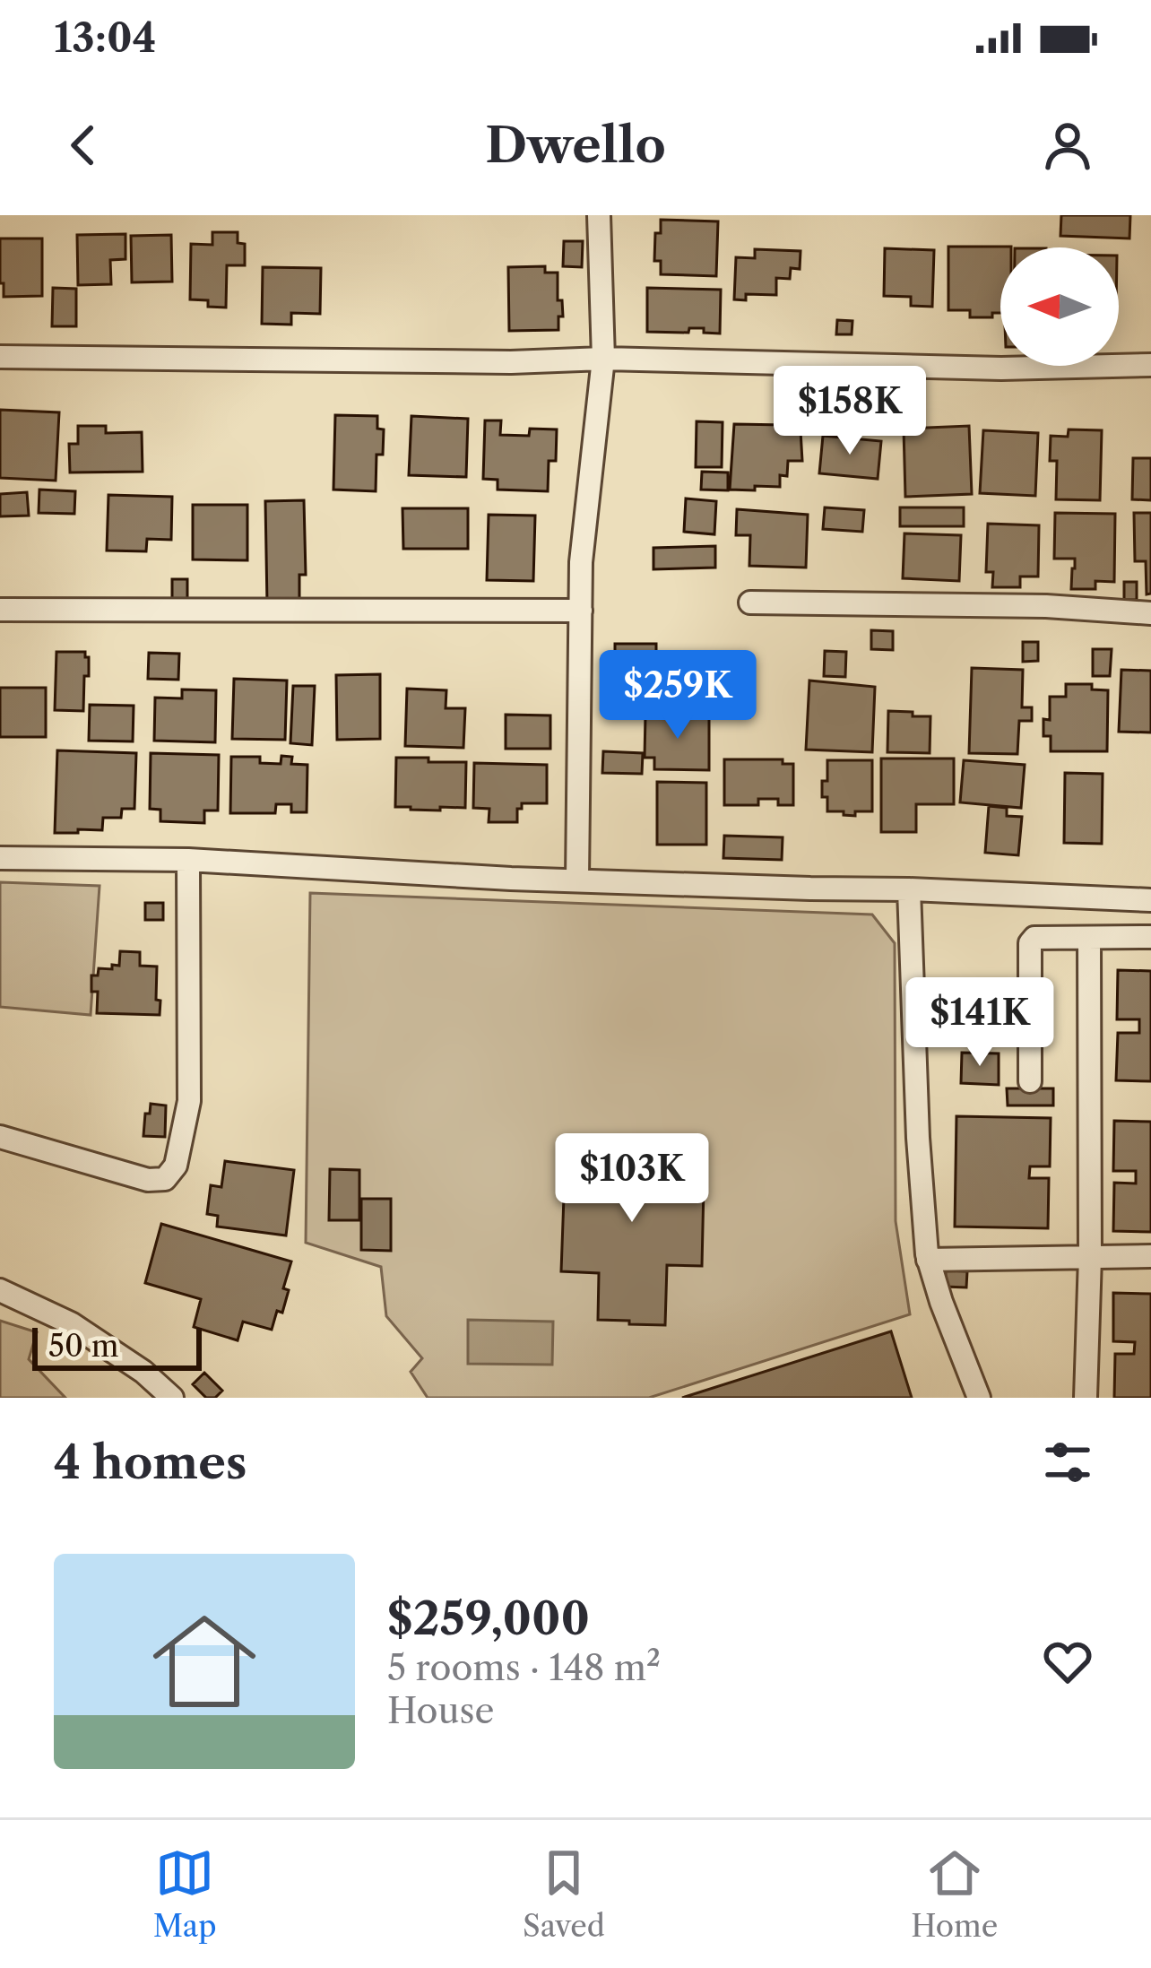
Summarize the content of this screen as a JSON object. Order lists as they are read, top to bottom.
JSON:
{
  "scale_bar": "50 m",
  "north": "left",
  "page": {
    "status": "13:04",
    "header": "Dwello",
    "price": [
      "$158K",
      "$259K",
      "$141K",
      "$103K"
    ],
    "scale": "50 m",
    "heading": "4 homes",
    "list": [
      {
        "name": "$259,000",
        "note": "5 rooms · 148 m² · House"
      }
    ],
    "tabs": ["Map", "Saved", "Home"]
  }
}
